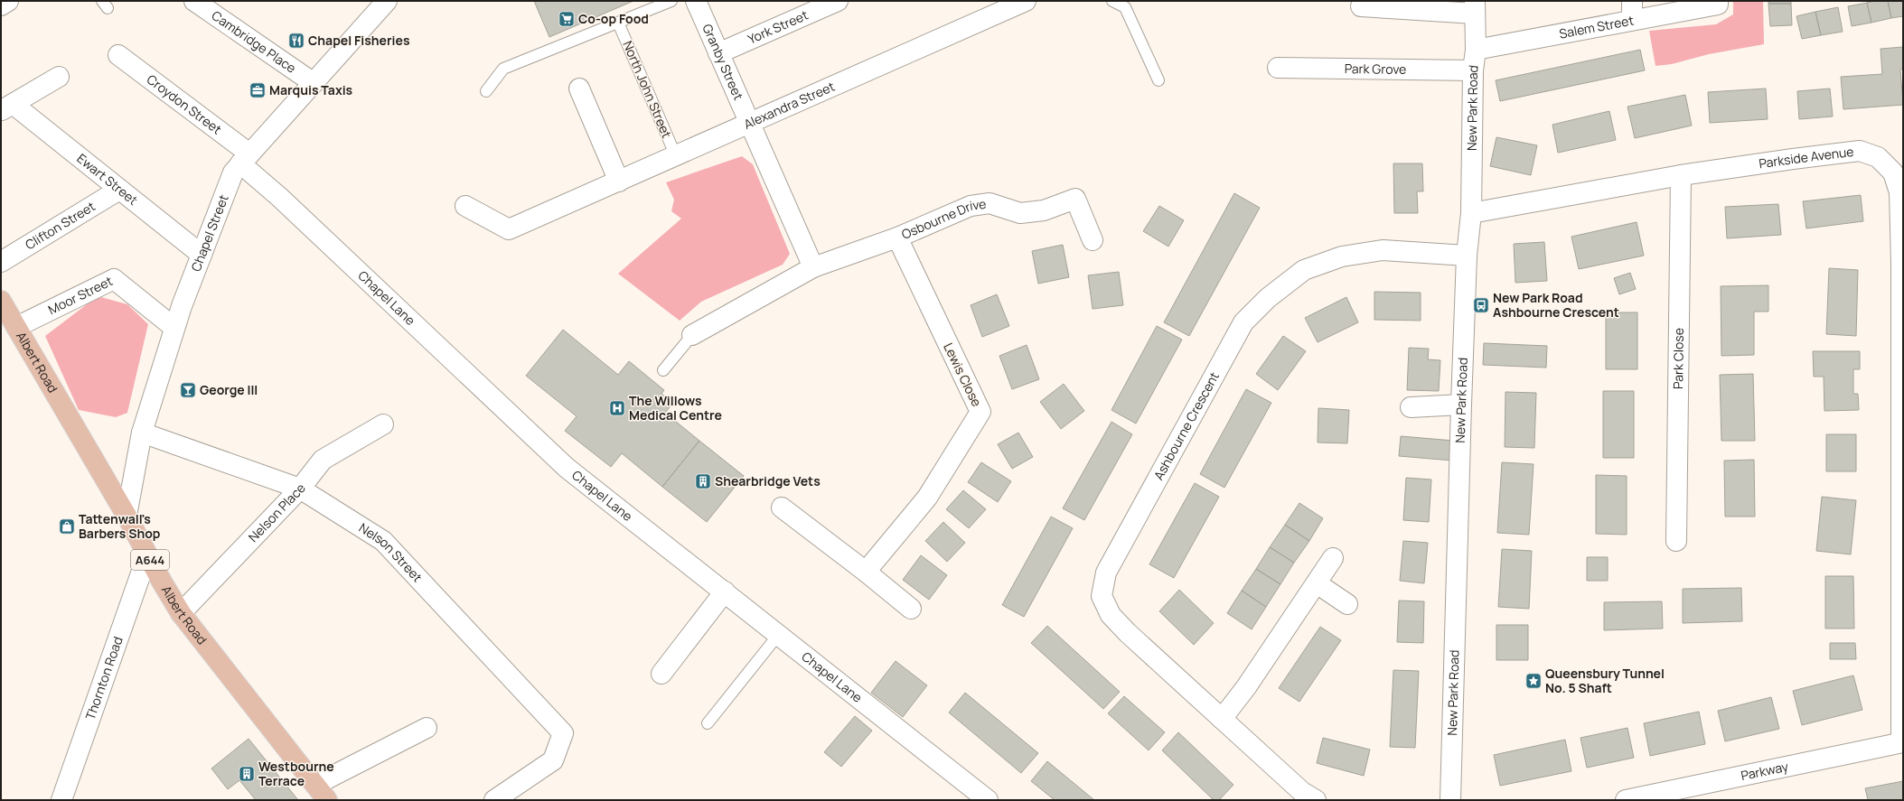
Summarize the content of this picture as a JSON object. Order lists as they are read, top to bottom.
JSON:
{
  "streets": {
    "main road": ["Albert Road", "A644"],
    "street": [
      "Salem Street",
      "York Street",
      "Cambridge Place",
      "Granby Street",
      "Park Grove",
      "Croydon Street",
      "Alexandra Street",
      "New Park Road",
      "Parkside Avenue",
      "Ewart Street",
      "Osbourne Drive",
      "Clifton Street",
      "Chapel Street",
      "Moor Street",
      "Chapel Lane",
      "Park Close",
      "Lewis Close",
      "Ashbourne Crescent",
      "Nelson Place",
      "Nelson Street",
      "Thornton Road",
      "Parkway"
    ],
    "lane": ["North John Street"]
  },
  "crossings": [
    ["Salem Street", "New Park Road"],
    ["York Street", "Granby Street"],
    ["Cambridge Place", "Chapel Street"],
    ["Granby Street", "Alexandra Street"],
    ["Park Grove", "New Park Road"],
    ["North John Street", "Alexandra Street"],
    ["Croydon Street", "Chapel Street"],
    ["Croydon Street", "Chapel Lane"],
    ["New Park Road", "Parkside Avenue"],
    ["New Park Road", "Ashbourne Crescent"],
    ["Parkside Avenue", "Park Close"],
    ["Parkside Avenue", "Parkway"],
    ["Ewart Street", "Clifton Street"],
    ["Ewart Street", "Chapel Street"],
    ["Osbourne Drive", "Lewis Close"],
    ["Chapel Street", "Moor Street"],
    ["Chapel Street", "Chapel Lane"],
    ["Chapel Street", "Albert Road"],
    ["Chapel Street", "Nelson Street"],
    ["Moor Street", "Albert Road"],
    ["Albert Road", "Nelson Place"],
    ["Albert Road", "Thornton Road"],
    ["Nelson Place", "Nelson Street"]
  ],
  "places": {
    "supermarket": ["Co-op Food"],
    "restaurant": ["Chapel Fisheries"],
    "office": ["Marquis Taxis"],
    "bus stop": ["New Park Road Ashbourne Crescent"],
    "bar": ["George III"],
    "hospital": ["The Willows Medical Centre"],
    "building": ["Shearbridge Vets", "Westbourne Terrace"],
    "shop": ["Tattenwall's Barbers Shop"],
    "place": ["Queensbury Tunnel No. 5 Shaft"]
  }
}
